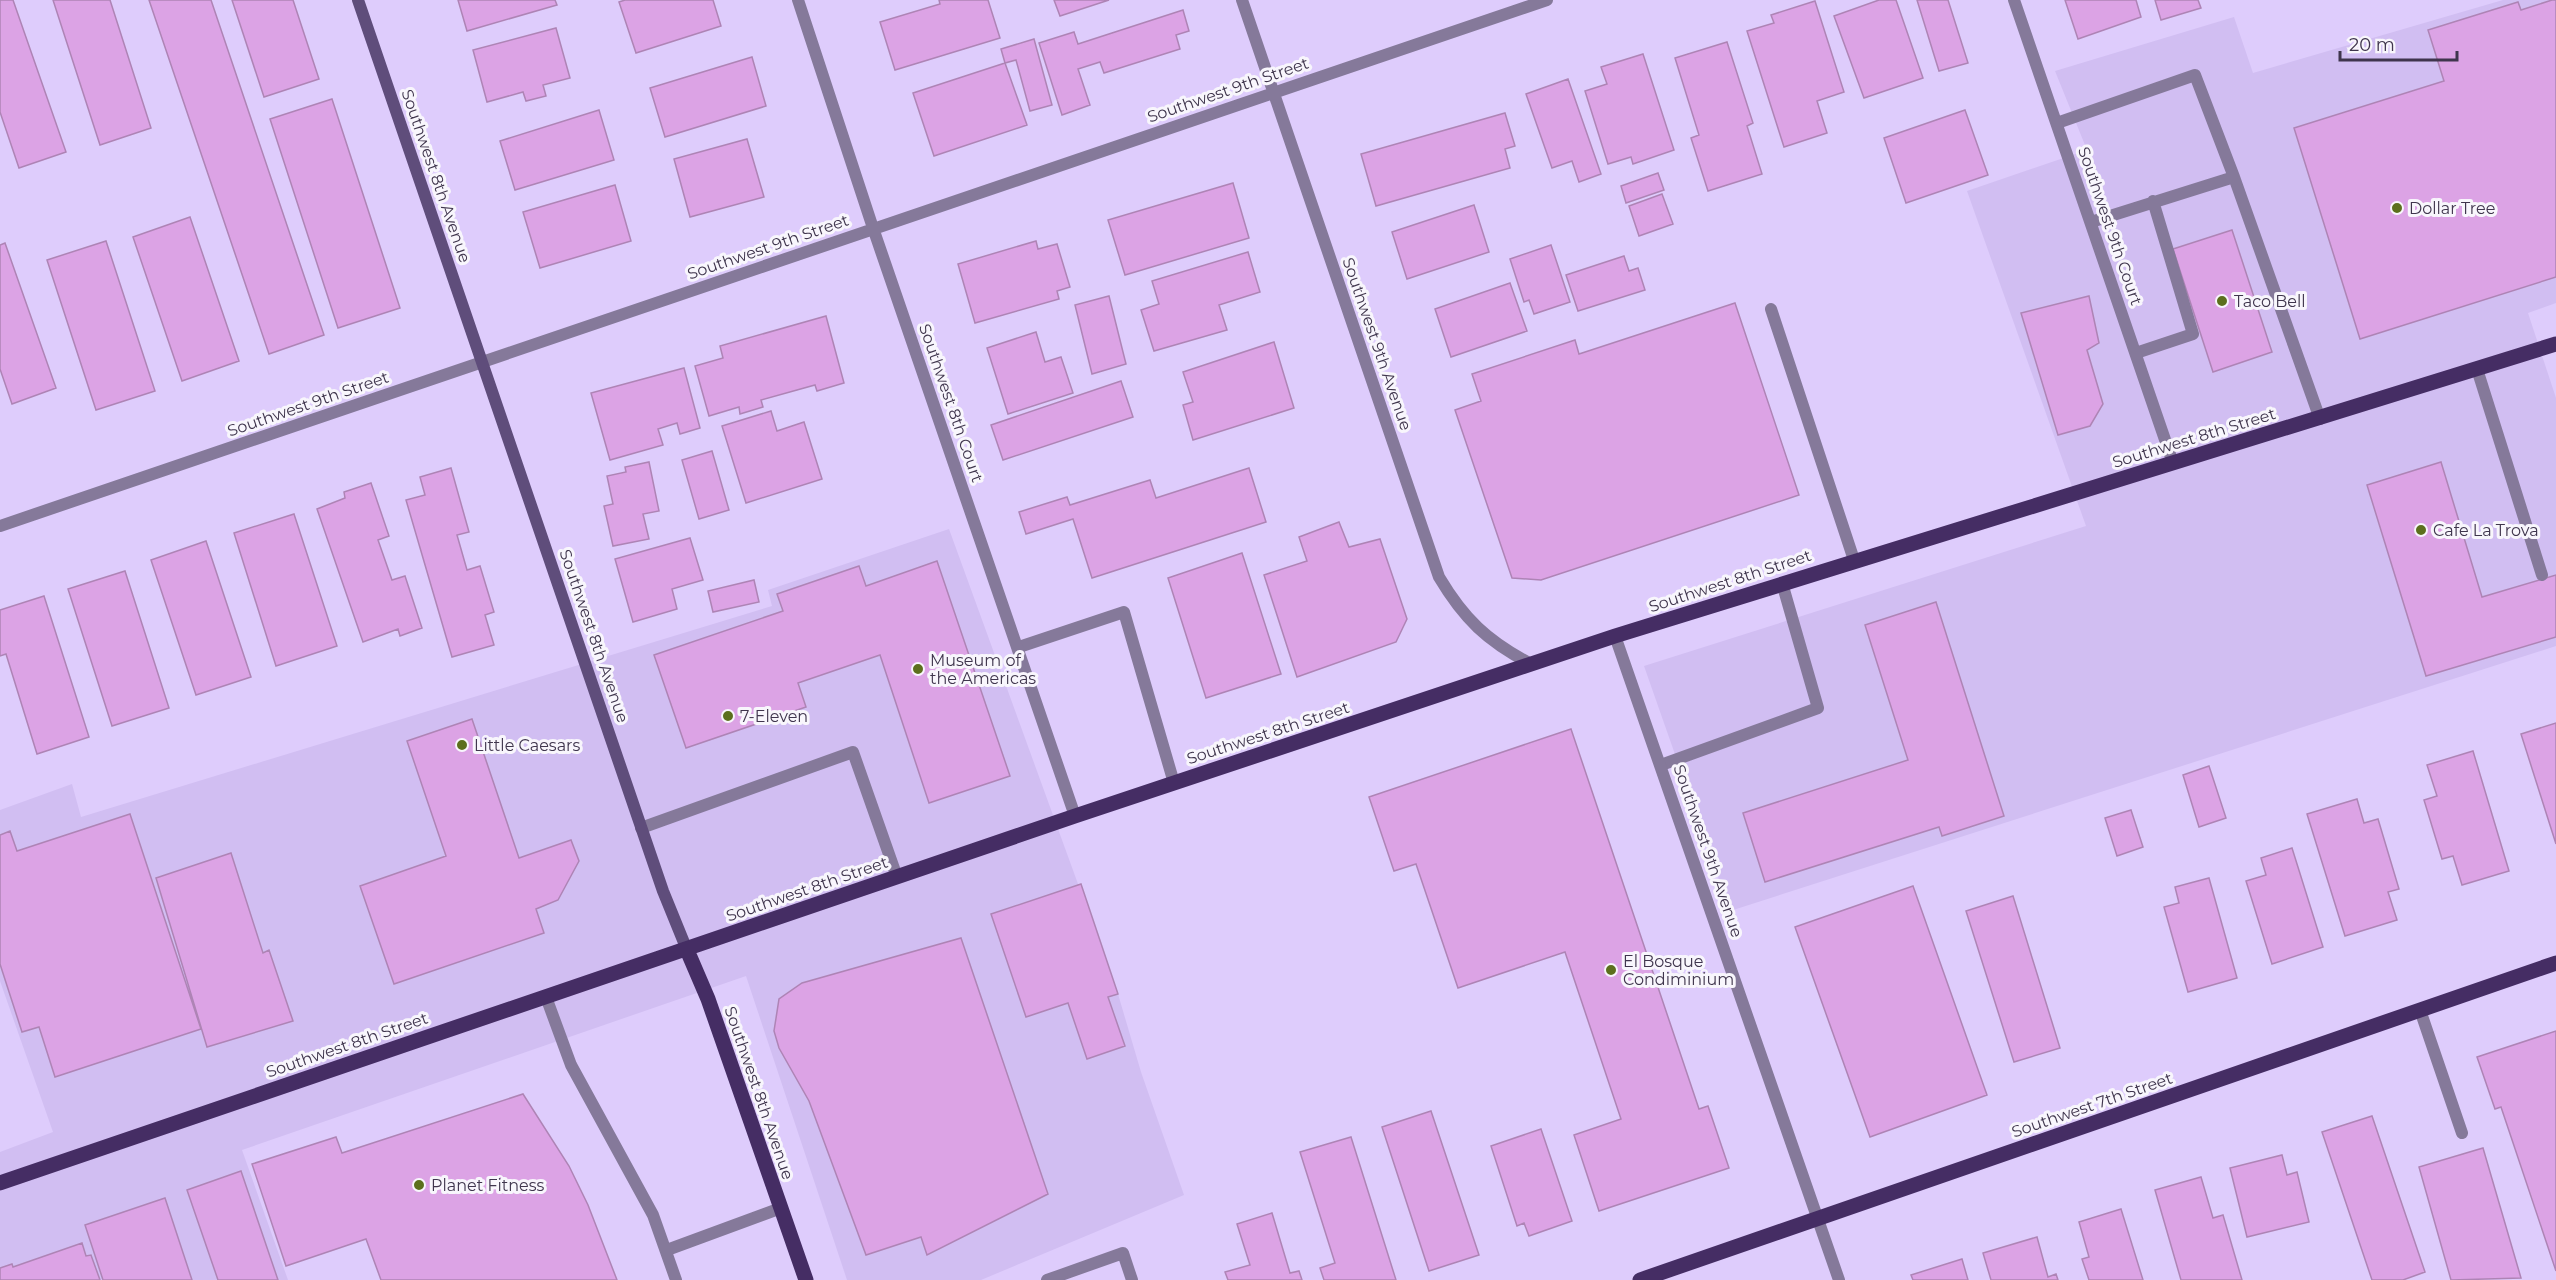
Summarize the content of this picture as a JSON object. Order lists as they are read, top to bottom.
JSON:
{
  "streets": {
    "main road": ["Southwest 8th Avenue", "Southwest 8th Street", "Southwest 7th Street"],
    "street": [
      "Southwest 9th Street",
      "Southwest 9th Court",
      "Southwest 9th Avenue",
      "Southwest 8th Court"
    ]
  },
  "crossings": [
    ["Southwest 9th Street", "Southwest 8th Avenue"],
    ["Southwest 9th Street", "Southwest 9th Avenue"],
    ["Southwest 9th Street", "Southwest 8th Court"],
    ["Southwest 8th Avenue", "Southwest 8th Street"],
    ["Southwest 9th Court", "Southwest 8th Street"],
    ["Southwest 9th Avenue", "Southwest 8th Street"],
    ["Southwest 9th Avenue", "Southwest 7th Street"],
    ["Southwest 8th Court", "Southwest 8th Street"]
  ],
  "places": [
    "Dollar Tree",
    "Taco Bell",
    "Cafe La Trova",
    "Museum of the Americas",
    "7-Eleven",
    "Little Caesars",
    "El Bosque Condiminium",
    "Planet Fitness"
  ],
  "scale_bar": "20 m"
}
